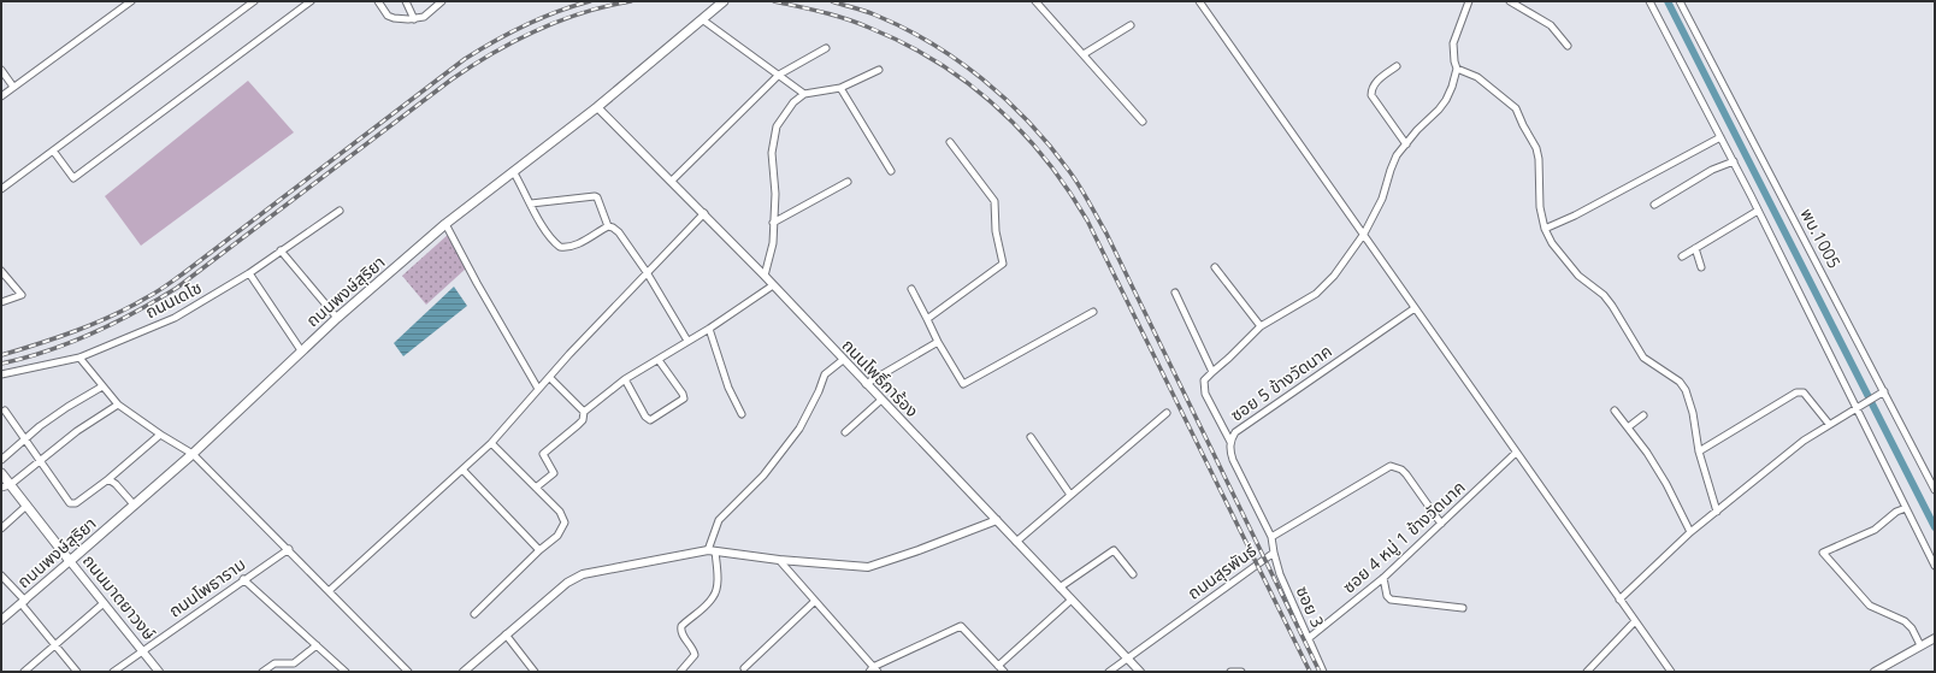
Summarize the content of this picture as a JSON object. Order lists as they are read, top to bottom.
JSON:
{
  "streets": {
    "main road": ["ถนนพงษ์สุริยา", "ถนนมาตยาวงษ์"],
    "street": [
      "พบ.1005",
      "ถนนเดโช",
      "ถนนโพธิ์การ้อง",
      "ซอย 5 ข้างวัดนาค",
      "ซอย 4 หมู่ 1 ข้างวัดนาค",
      "ถนนสุรพันธ์",
      "ถนนโพธาราม",
      "ซอย 3"
    ]
  },
  "crossings": [
    ["ถนนพงษ์สุริยา", "ถนนโพธิ์การ้อง"],
    ["ถนนพงษ์สุริยา", "ถนนมาตยาวงษ์"],
    ["ถนนโพธิ์การ้อง", "ถนนสุรพันธ์"],
    ["ซอย 5 ข้างวัดนาค", "ถนนสุรพันธ์"],
    ["ซอย 4 หมู่ 1 ข้างวัดนาค", "ถนนสุรพันธ์"],
    ["ซอย 4 หมู่ 1 ข้างวัดนาค", "ซอย 3"],
    ["ถนนสุรพันธ์", "ซอย 3"],
    ["ถนนโพธาราม", "ถนนมาตยาวงษ์"]
  ]
}
